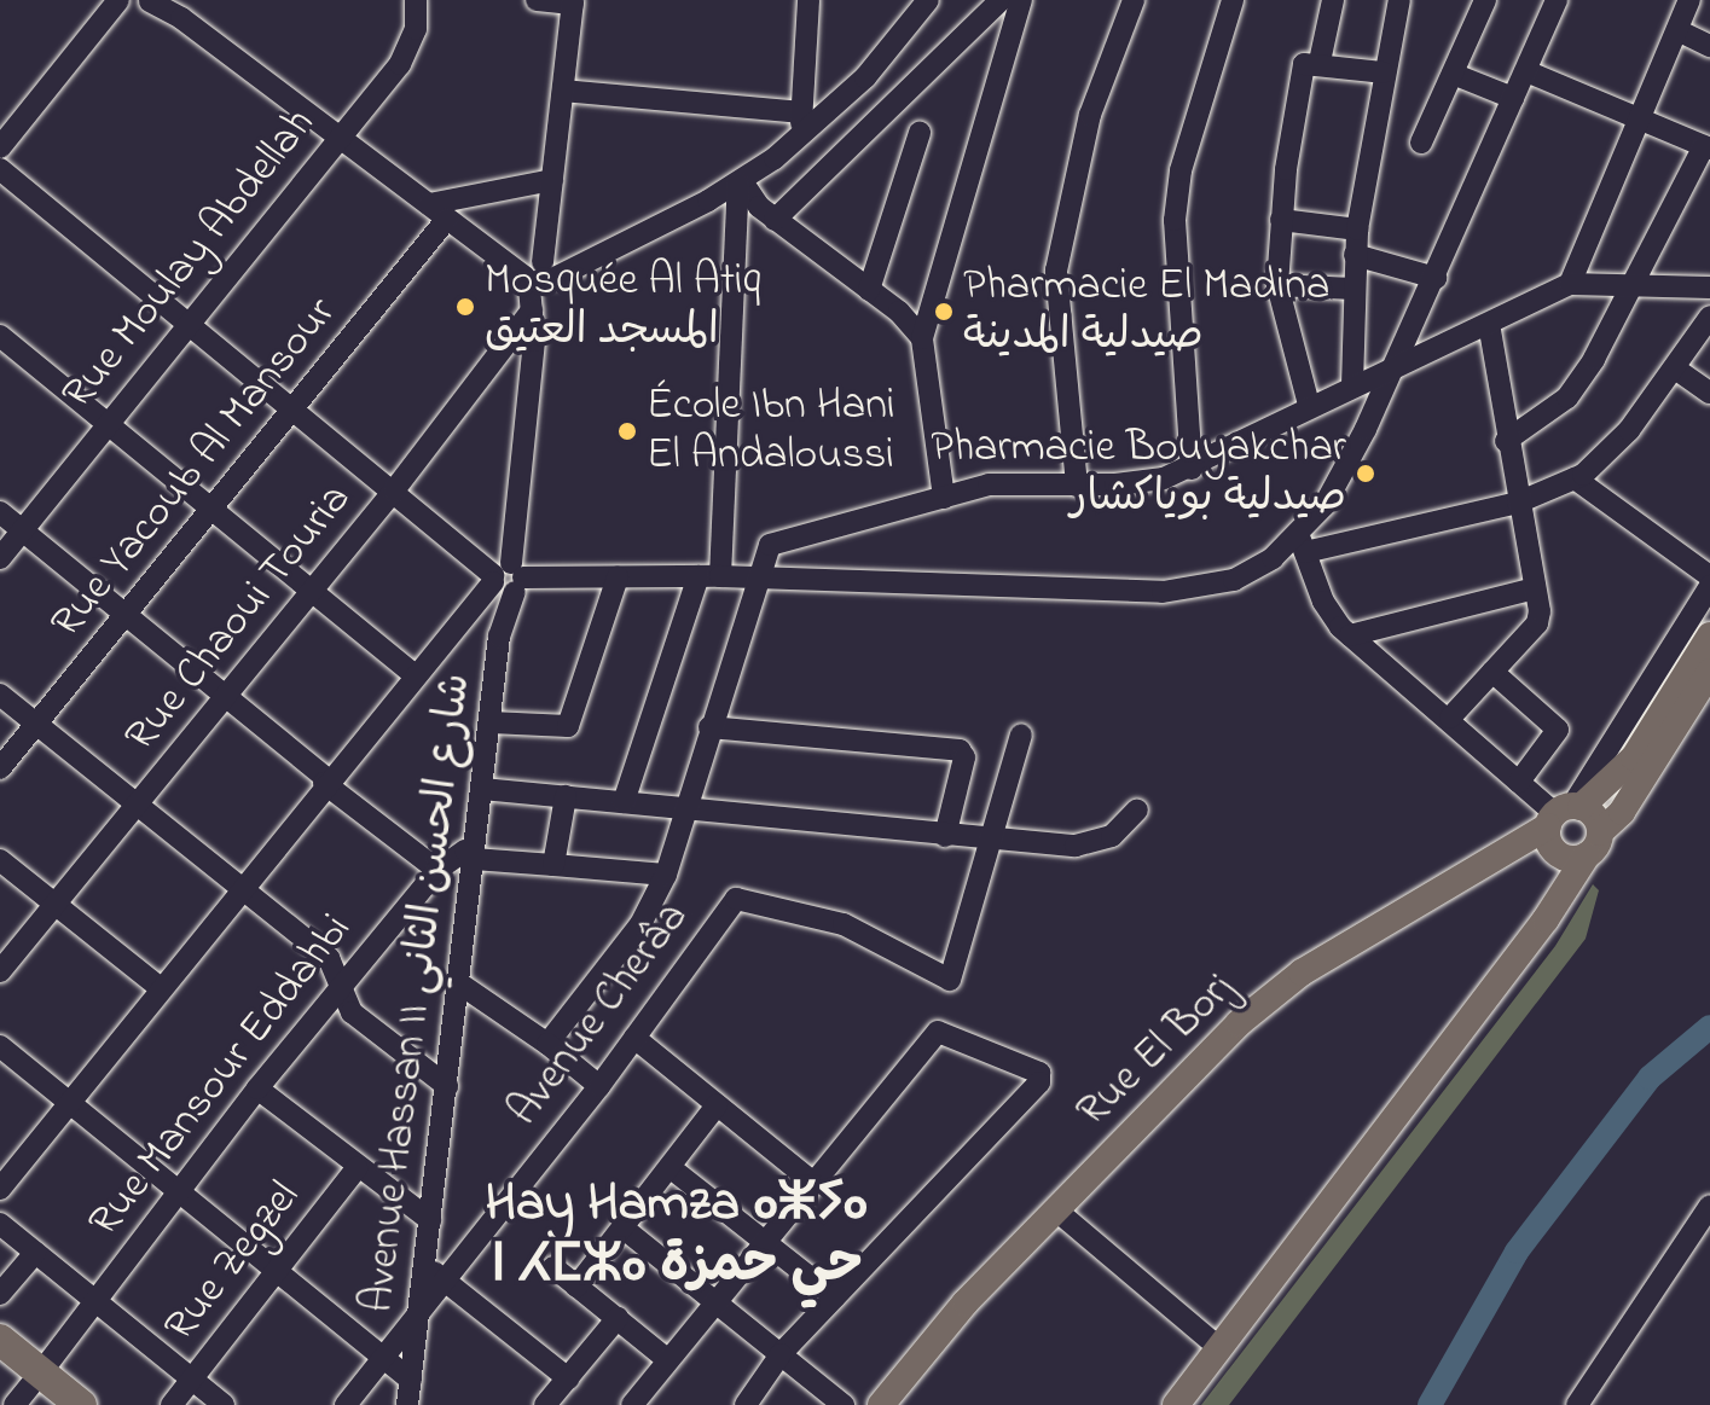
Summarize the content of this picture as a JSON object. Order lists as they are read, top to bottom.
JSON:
{
  "streets": {
    "main road": ["Rue El Borj"],
    "street": [
      "Rue Moulay Abdellah",
      "Rue Yacoub Al Mansour",
      "Rue Chaoui Touria",
      "Avenue Hassan II شارع الحسن الثاني",
      "Avenue Cherâa",
      "Rue Mansour Eddahbi",
      "Rue Zegzel"
    ]
  },
  "crossings": [
    ["Rue Chaoui Touria", "Avenue Hassan II شارع الحسن الثاني"],
    ["Avenue Hassan II شارع الحسن الثاني", "Avenue Cherâa"]
  ],
  "districts": ["Hay Hamza ⴰⵥⵢⴰ ⵏ ⵃⵎⵣⴰ حي حمزة"],
  "places": [
    "Mosquée Al Atiq المسجد العتيق",
    "Pharmacie El Madina صيدلية المدينة",
    "École Ibn Hani El Andaloussi",
    "Pharmacie Bouyakchar صيدلية بوياكشار"
  ]
}
